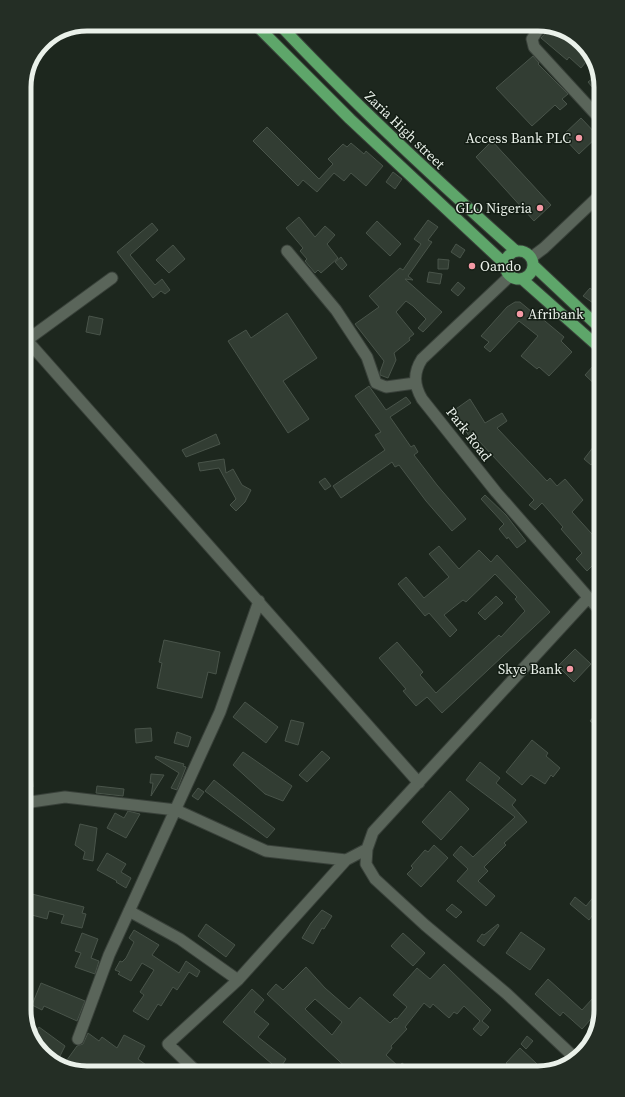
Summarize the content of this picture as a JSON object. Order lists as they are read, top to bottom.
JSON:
{
  "streets": {
    "main road": ["Zaria High street"],
    "street": ["Park Road"]
  },
  "places": [
    "Access Bank PLC",
    "GLO Nigeria",
    "Oando",
    "Afribank",
    "Skye Bank"
  ]
}
